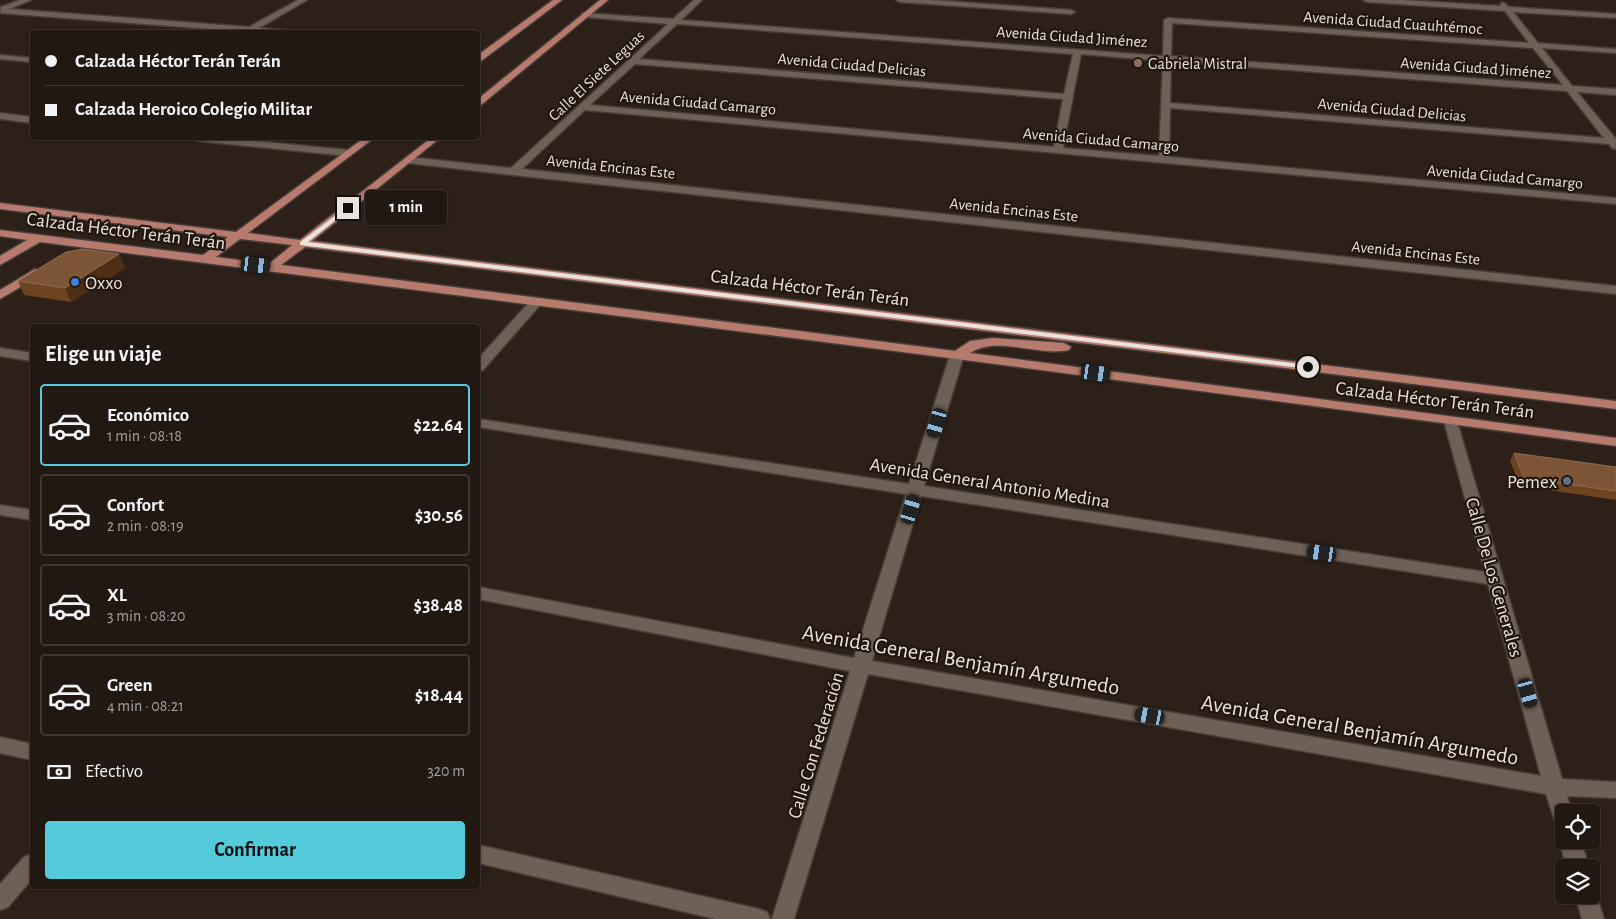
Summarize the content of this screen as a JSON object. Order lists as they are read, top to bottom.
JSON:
{
  "streets": {
    "main road": ["Calzada Héctor Terán Terán"],
    "street": [
      "Avenida Ciudad Cuauhtémoc",
      "Avenida Ciudad Jiménez",
      "Avenida Ciudad Delicias",
      "Calle El Siete Leguas",
      "Avenida Ciudad Camargo",
      "Avenida Encinas Este",
      "Avenida General Antonio Medina",
      "Calle De Los Generales",
      "Avenida General Benjamín Argumedo",
      "Calle Con Federación"
    ]
  },
  "crossings": [
    ["Avenida Ciudad Cuauhtémoc", "Avenida Ciudad Jiménez"],
    ["Avenida Ciudad Jiménez", "Calle El Siete Leguas"],
    ["Avenida Ciudad Delicias", "Calle El Siete Leguas"],
    ["Calle El Siete Leguas", "Avenida Ciudad Camargo"],
    ["Calle El Siete Leguas", "Avenida Encinas Este"],
    ["Calzada Héctor Terán Terán", "Calle De Los Generales"],
    ["Calzada Héctor Terán Terán", "Calle Con Federación"],
    ["Avenida General Antonio Medina", "Calle De Los Generales"],
    ["Avenida General Antonio Medina", "Calle Con Federación"],
    ["Calle De Los Generales", "Avenida General Benjamín Argumedo"],
    ["Avenida General Benjamín Argumedo", "Calle Con Federación"]
  ],
  "places": ["Gabriela Mistral", "Oxxo", "Pemex"],
  "page": {
    "banner": ["Calzada Héctor Terán Terán", "Calzada Heroico Colegio Militar"],
    "bubble": "1 min",
    "heading": "Elige un viaje",
    "list": [
      {
        "name": "Económico",
        "note": "1 min · 08:18",
        "value": "$22.64"
      },
      {
        "name": "Confort",
        "note": "2 min · 08:19",
        "value": "$30.56"
      },
      {
        "name": "XL",
        "note": "3 min · 08:20",
        "value": "$38.48"
      },
      {
        "name": "Green",
        "note": "4 min · 08:21",
        "value": "$18.44"
      }
    ],
    "pay": ["Efectivo", "320 m"],
    "buttons": "Confirmar"
  }
}
